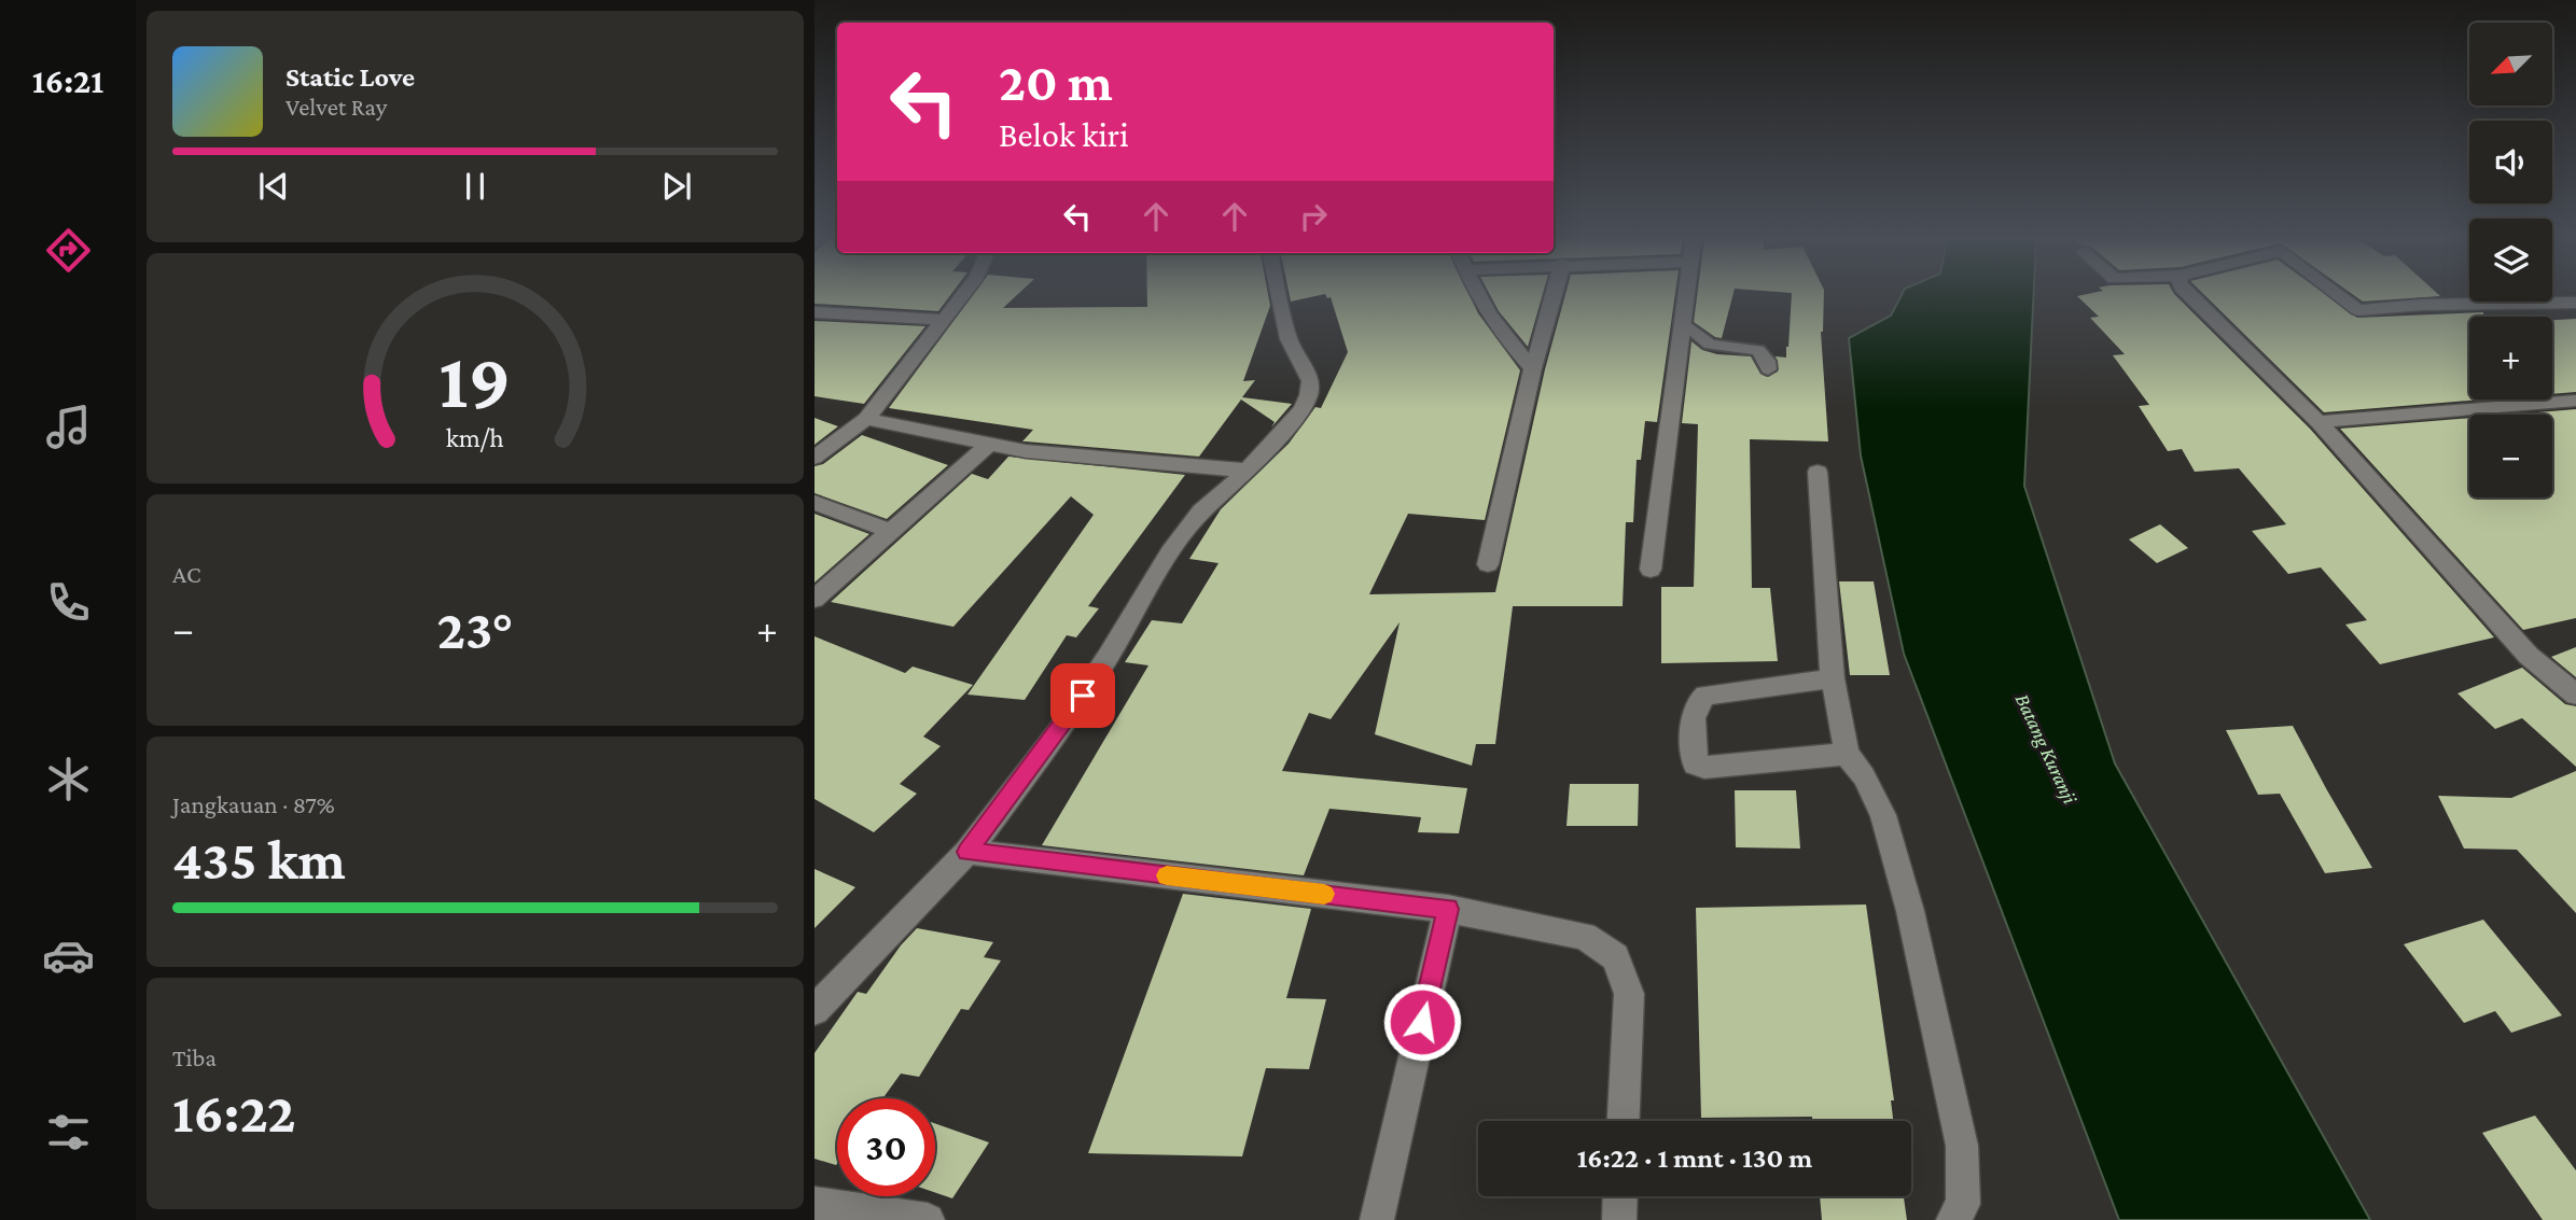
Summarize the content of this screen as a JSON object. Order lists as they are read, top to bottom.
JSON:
{
  "water": ["Batang Kuranji"],
  "north": "bottom left",
  "page": {
    "tabs": "16:21",
    "map_buttons": ["+", "−"],
    "turn": ["20 m", "Belok kiri"],
    "song": ["Static Love", "Velvet Ray"],
    "tile": [
      "AC",
      ["Jangkauan · 87%", "435 km"],
      ["Tiba", "16:22"]
    ],
    "heat": ["−", "23°", "+"],
    "limit": "30",
    "trip": "16:22 · 1 mnt · 130 m",
    "gauge": ["19", "km/h"]
  }
}
